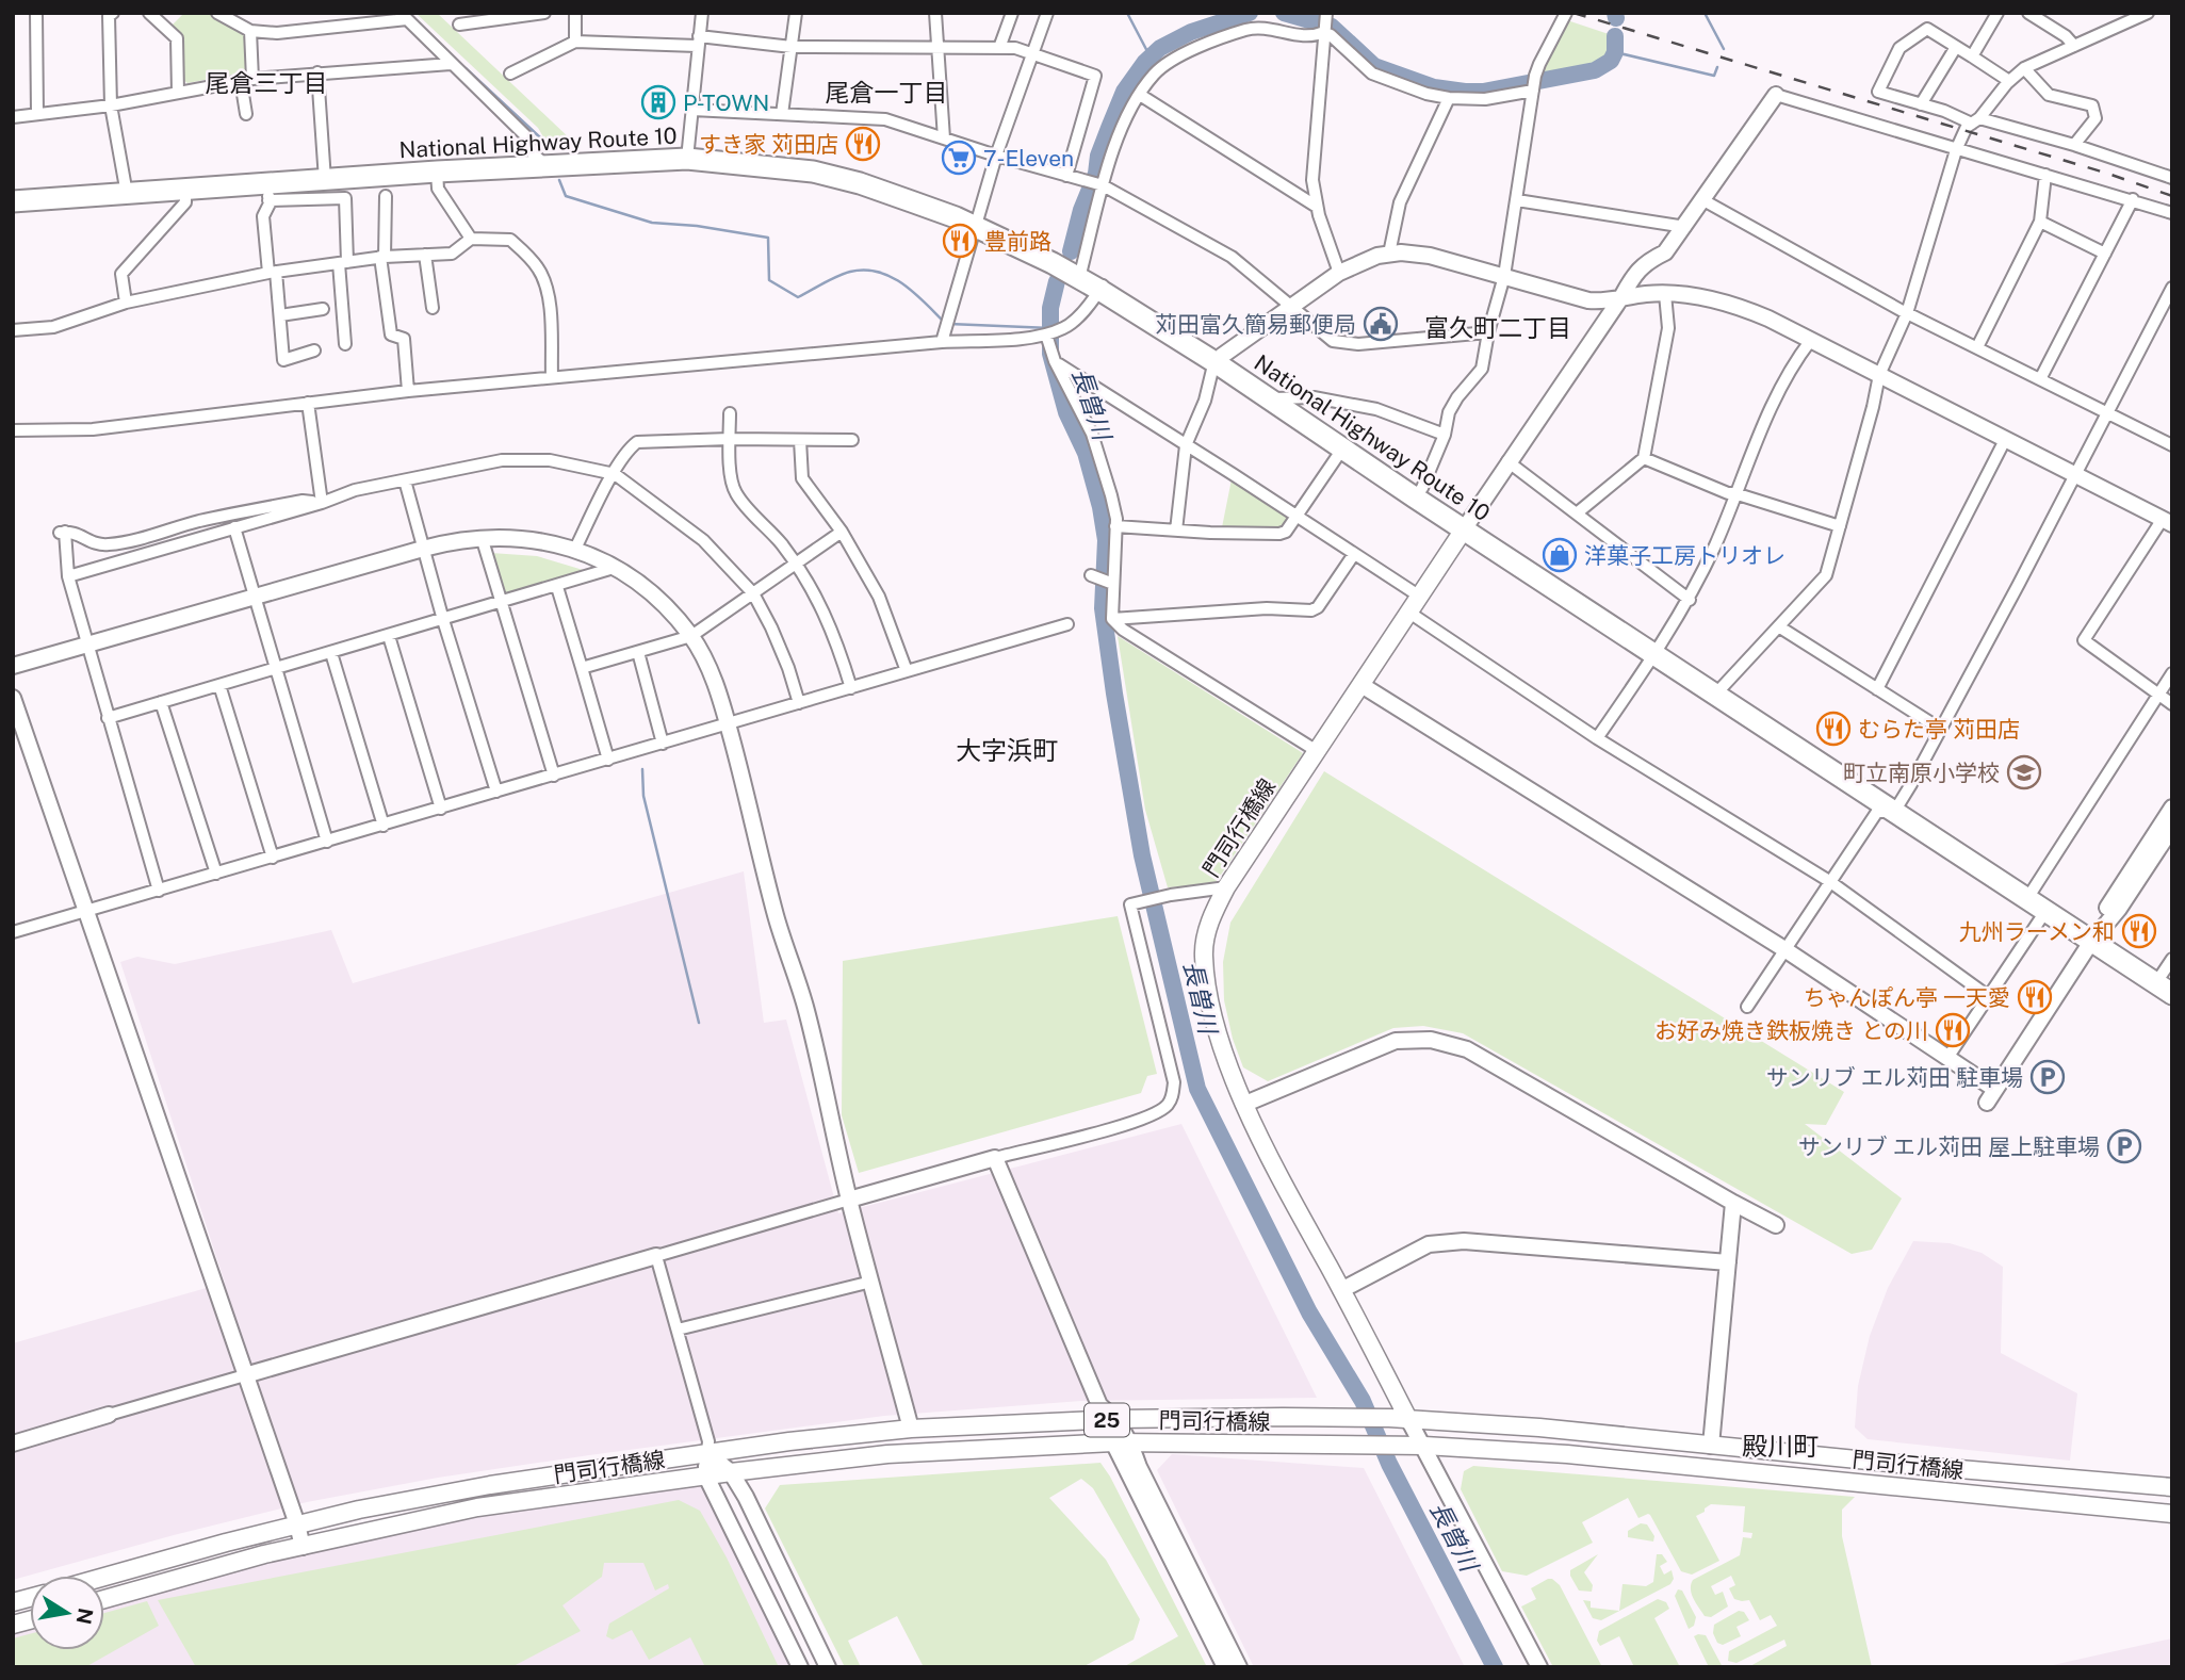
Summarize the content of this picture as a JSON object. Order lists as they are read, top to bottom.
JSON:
{
  "streets": {
    "highway": ["National Highway Route 10"],
    "main road": ["門司行橋線", "25"]
  },
  "crossings": [
    ["National Highway Route 10", "門司行橋線"]
  ],
  "districts": [
    "尾倉三丁目",
    "尾倉一丁目",
    "富久町二丁目",
    "大字浜町",
    "殿川町"
  ],
  "water": ["長曽川"],
  "places": {
    "building": ["P-TOWN"],
    "restaurant": [
      "すき家 苅田店",
      "豊前路",
      "むらた亭 苅田店",
      "九州ラーメン和",
      "ちゃんぽん亭 一天愛",
      "お好み焼き鉄板焼き との川"
    ],
    "supermarket": ["7-Eleven"],
    "public building": ["苅田富久簡易郵便局"],
    "shop": ["洋菓子工房トリオレ"],
    "school or university": ["町立南原小学校"],
    "parking": ["サンリブ エル苅田 駐車場", "サンリブ エル苅田 屋上駐車場"]
  },
  "north": "right"
}
